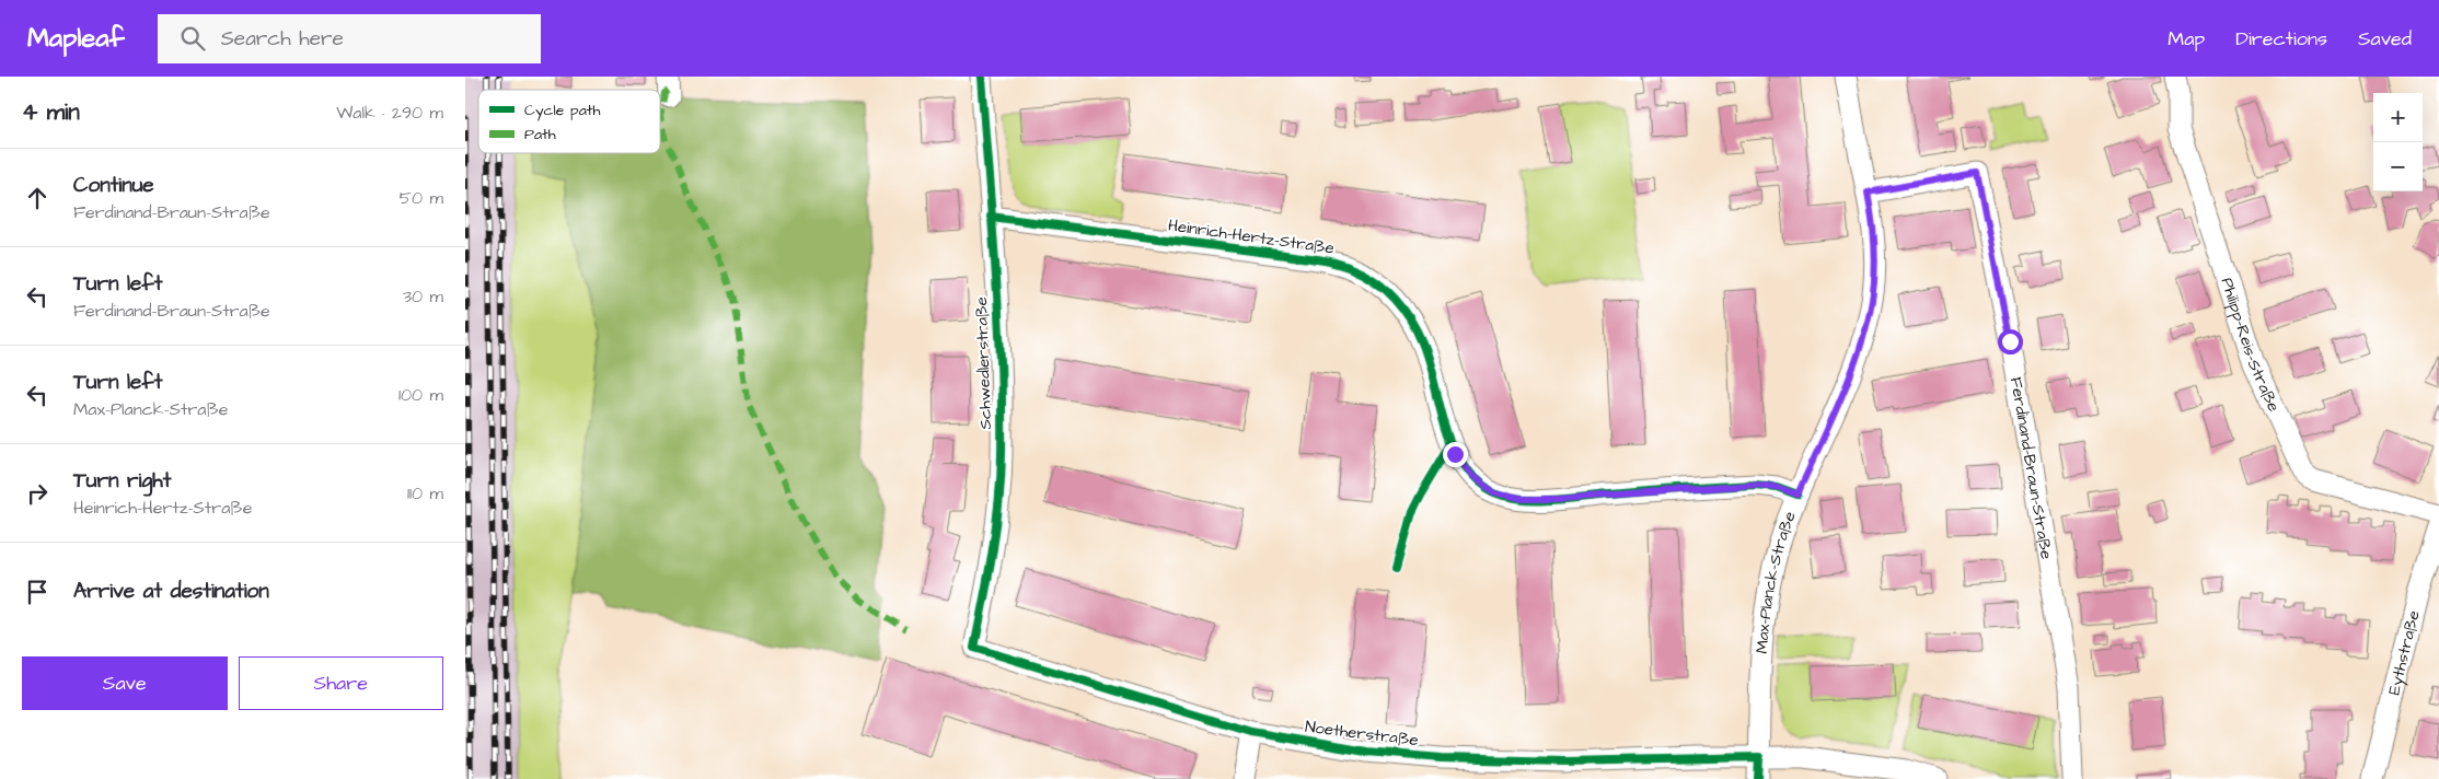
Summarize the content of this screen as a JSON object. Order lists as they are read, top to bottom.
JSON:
{
  "streets": {
    "street": [
      "Heinrich-Hertz-Straße",
      "Philipp-Reis-Straße",
      "Schwedlerstraße",
      "Ferdinand-Braun-Straße",
      "Max-Planck-Straße",
      "Eythstraße",
      "Noetherstraße"
    ]
  },
  "crossings": [
    ["Heinrich-Hertz-Straße", "Schwedlerstraße"],
    ["Heinrich-Hertz-Straße", "Max-Planck-Straße"],
    ["Schwedlerstraße", "Noetherstraße"],
    ["Ferdinand-Braun-Straße", "Max-Planck-Straße"],
    ["Max-Planck-Straße", "Noetherstraße"]
  ],
  "legend": ["Cycle path", "Path"],
  "page": {
    "header": "Mapleaf",
    "search": "Search here",
    "nav": ["Map", "Directions", "Saved"],
    "heading": ["4 min", "Walk · 290 m"],
    "map_buttons": ["+", "−"],
    "list": [
      ["Continue", "Ferdinand-Braun-Straße", "50 m"],
      ["Turn left", "Ferdinand-Braun-Straße", "30 m"],
      ["Turn left", "Max-Planck-Straße", "100 m"],
      ["Turn right", "Heinrich-Hertz-Straße", "110 m"],
      "Arrive at destination"
    ],
    "buttons": ["Save", "Share"]
  }
}
